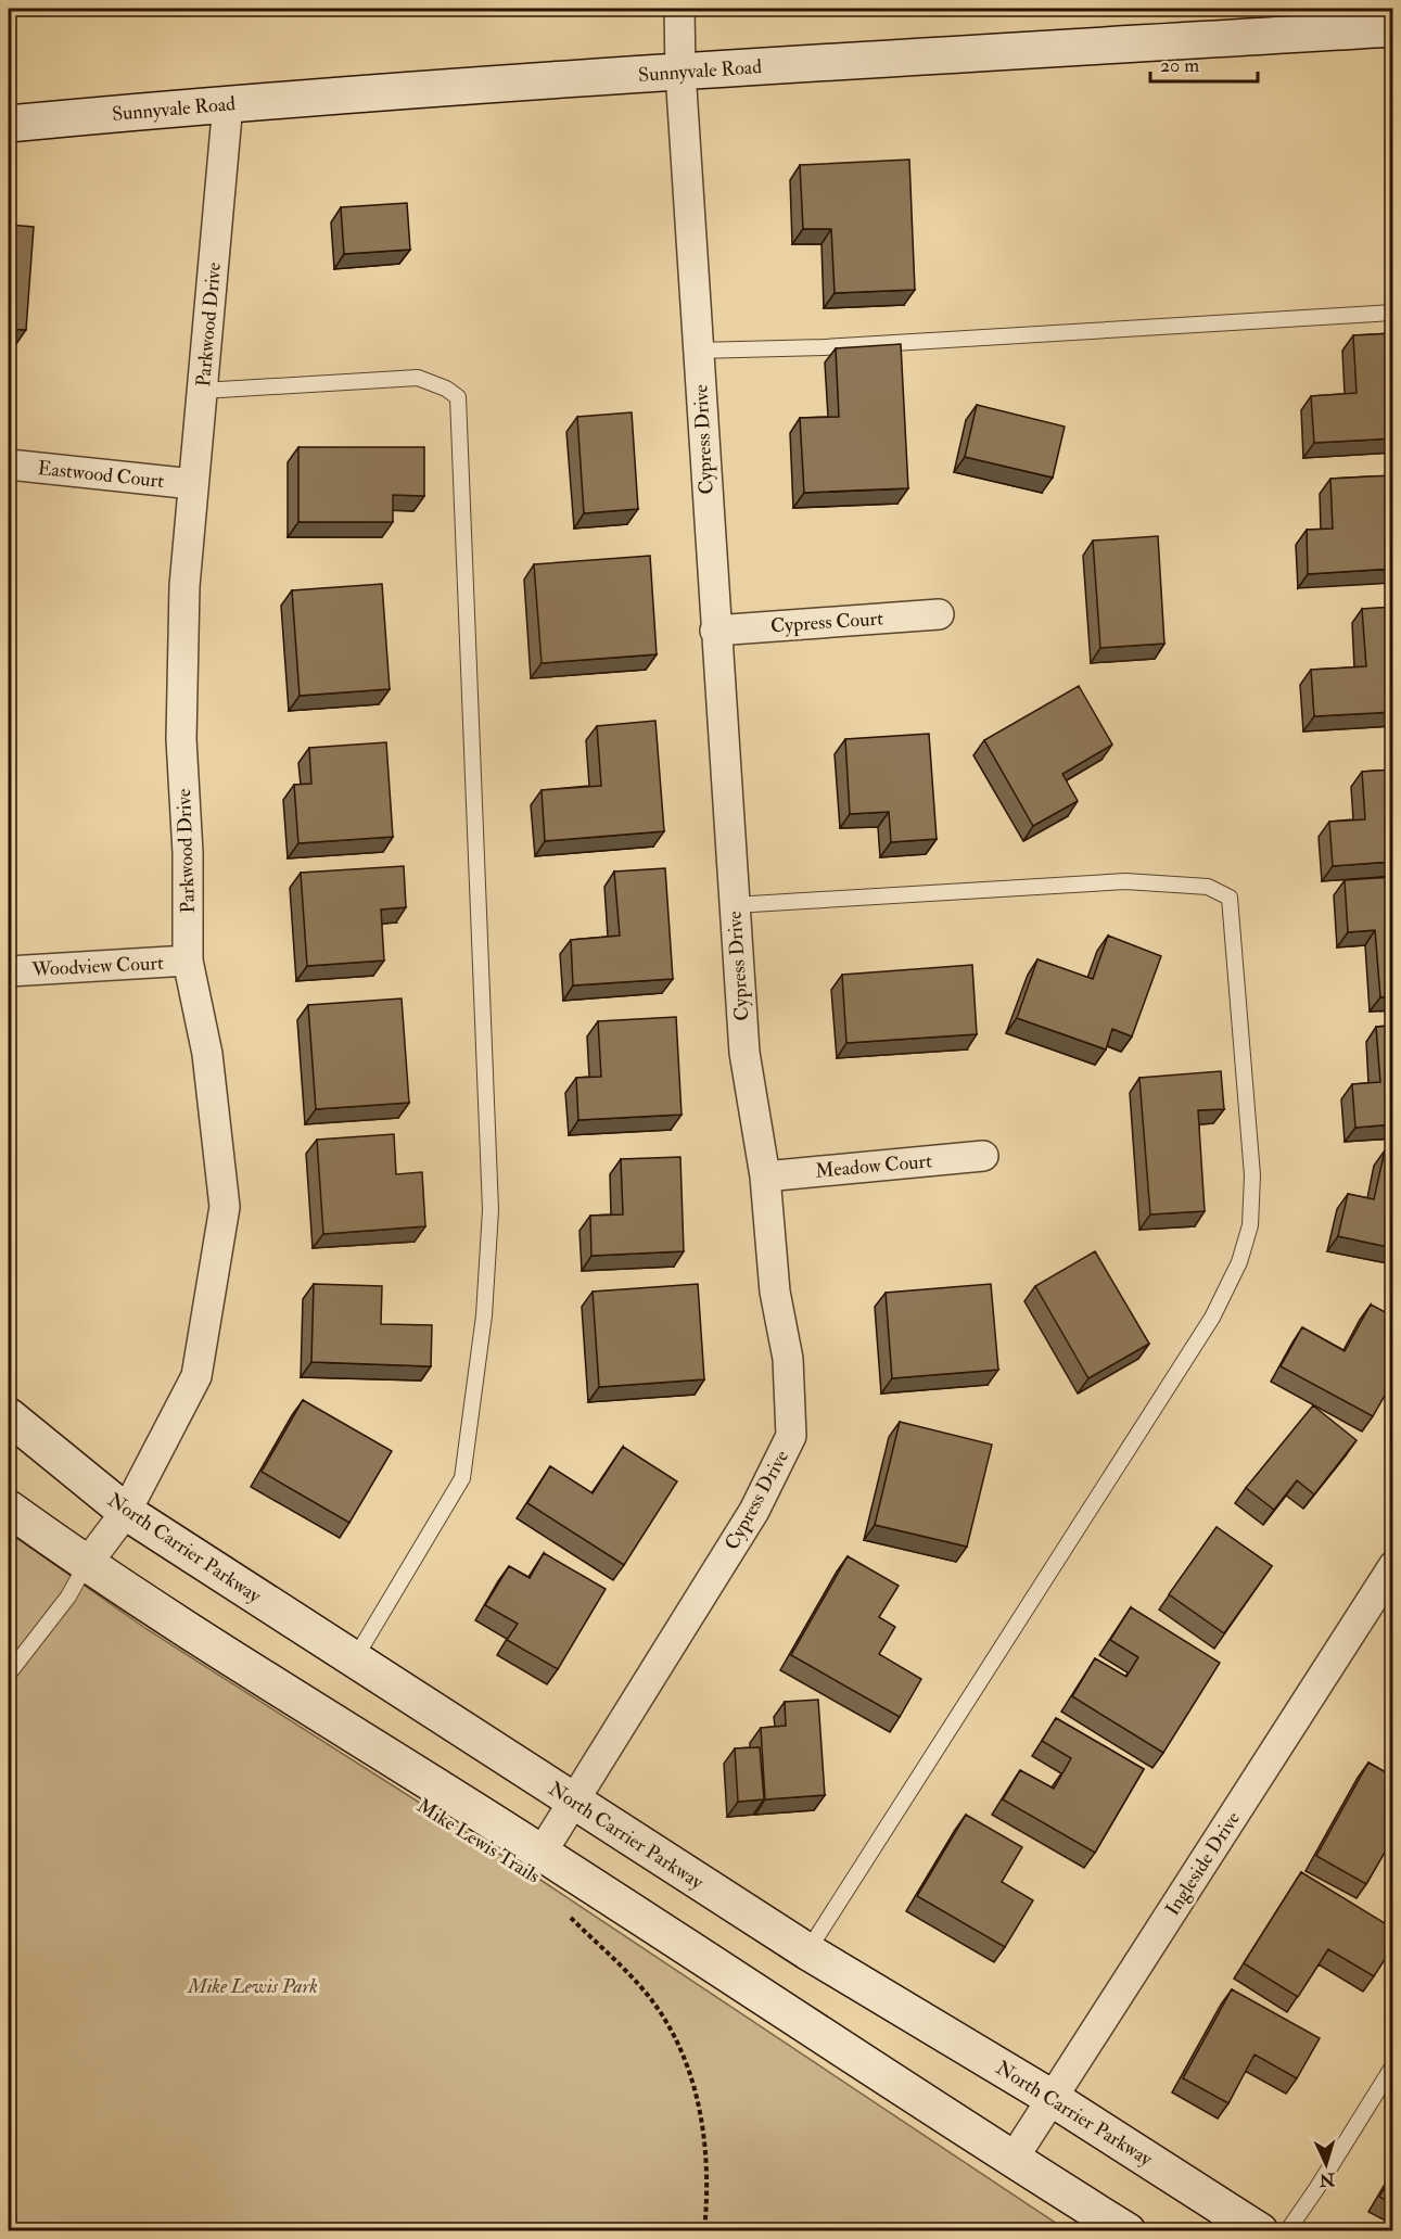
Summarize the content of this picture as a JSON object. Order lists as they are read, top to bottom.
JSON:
{
  "streets": {
    "main road": ["Sunnyvale Road", "North Carrier Parkway"],
    "street": [
      "Parkwood Drive",
      "Cypress Drive",
      "Eastwood Court",
      "Cypress Court",
      "Woodview Court",
      "Meadow Court",
      "Ingleside Drive"
    ]
  },
  "crossings": [
    ["Sunnyvale Road", "Parkwood Drive"],
    ["Sunnyvale Road", "Cypress Drive"],
    ["Parkwood Drive", "Eastwood Court"],
    ["Parkwood Drive", "Woodview Court"],
    ["Parkwood Drive", "North Carrier Parkway"],
    ["Cypress Drive", "Cypress Court"],
    ["Cypress Drive", "Meadow Court"],
    ["Cypress Drive", "North Carrier Parkway"],
    ["North Carrier Parkway", "Ingleside Drive"]
  ],
  "parks": ["Mike Lewis Park"],
  "scale_bar": "20 m",
  "north": "bottom"
}
